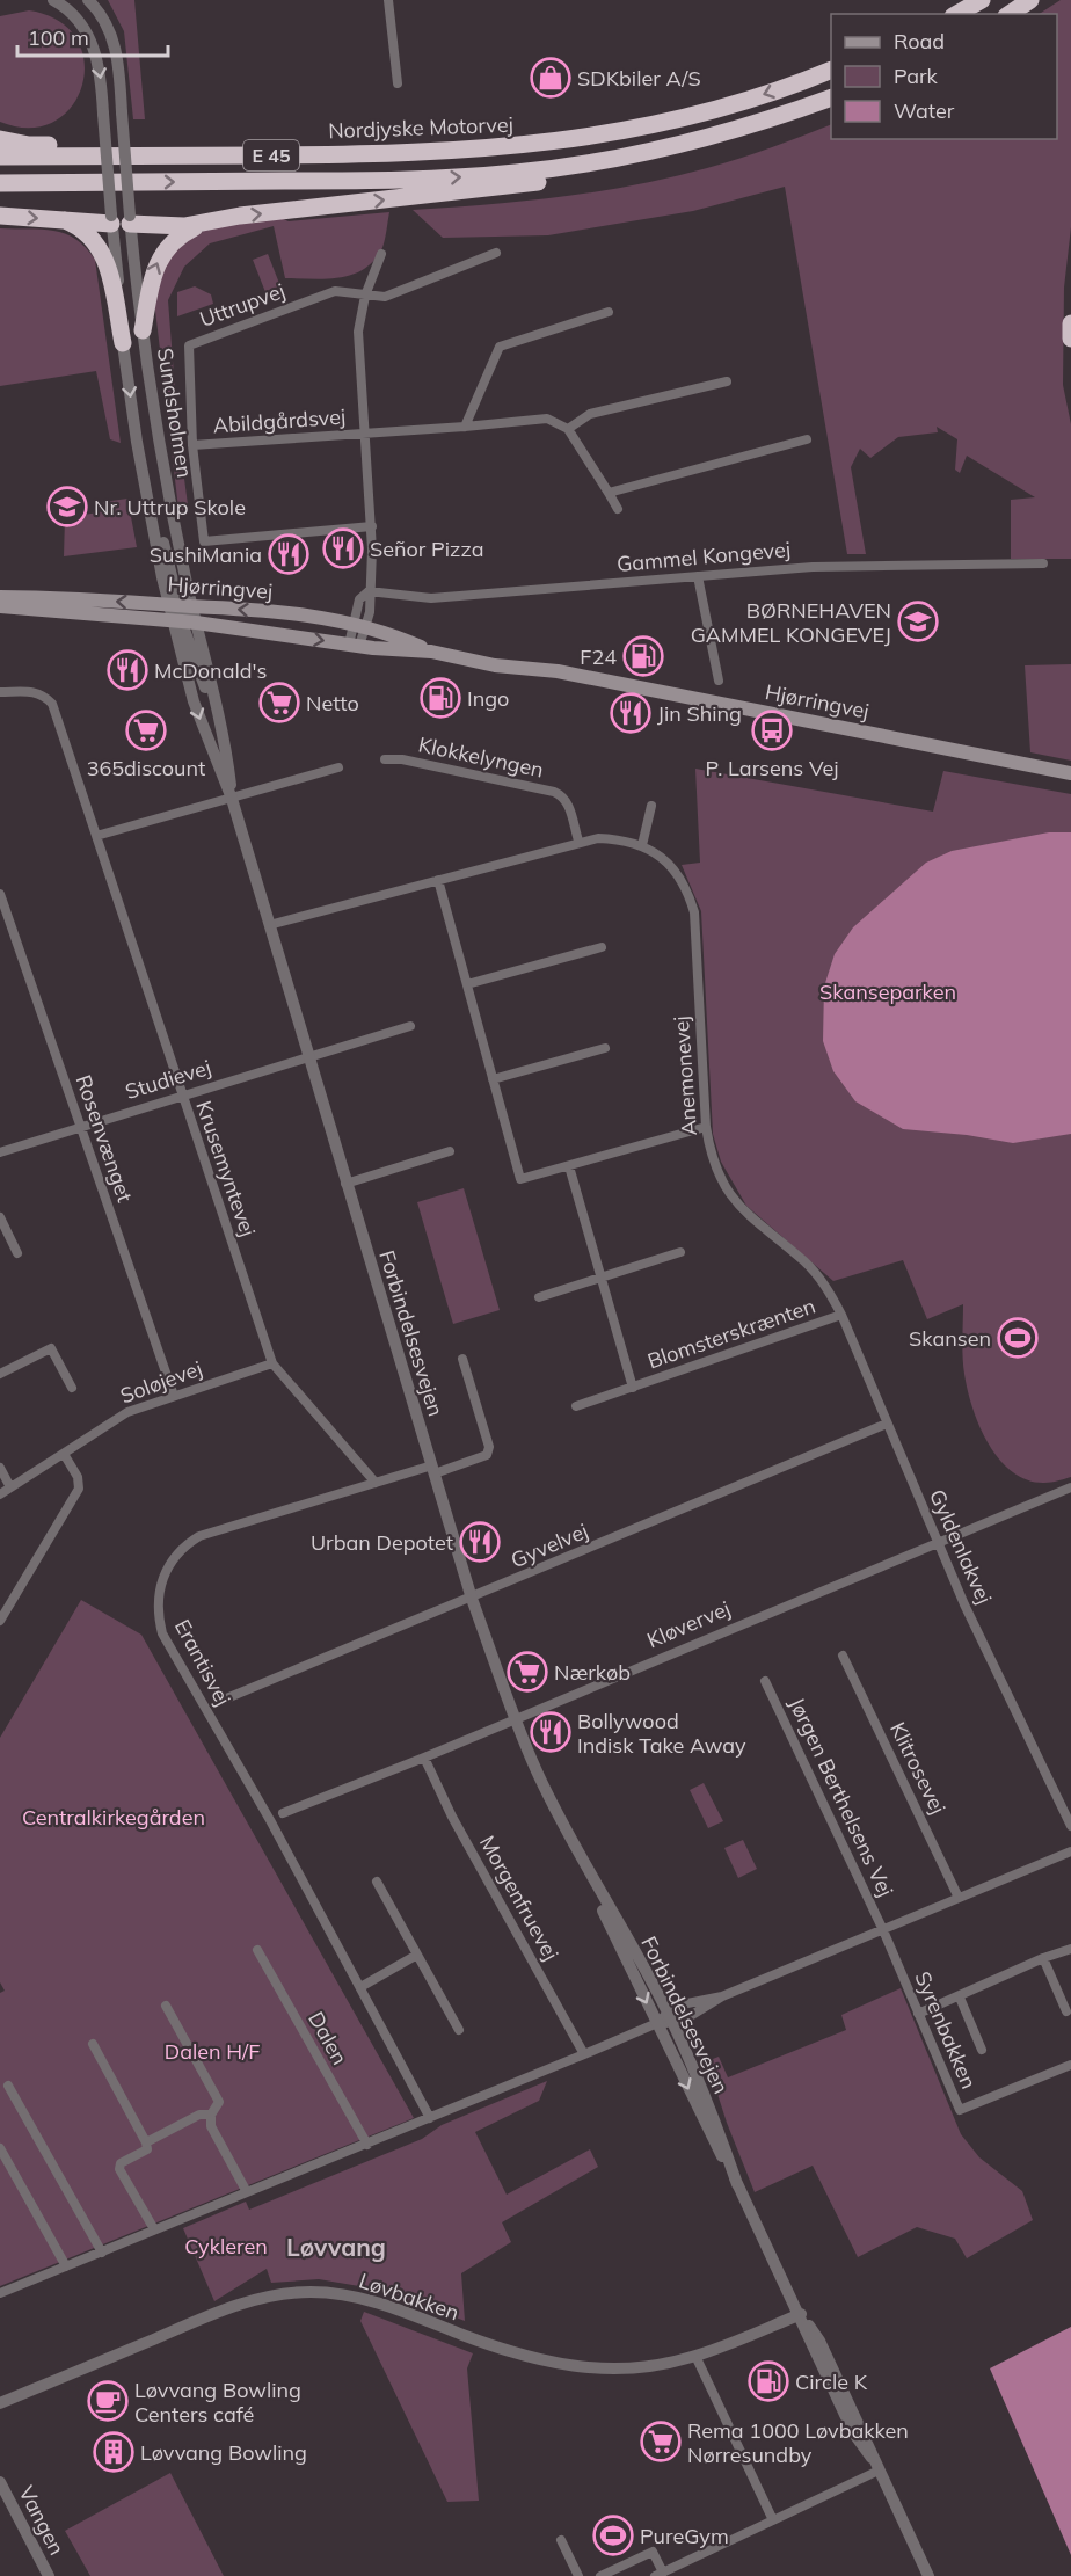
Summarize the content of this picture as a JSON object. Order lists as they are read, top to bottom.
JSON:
{
  "streets": {
    "highway": ["Nordjyske Motorvej", "E 45"],
    "main road": ["Hjørringvej"],
    "street": [
      "Uttrupvej",
      "Sundsholmen",
      "Abildgårdsvej",
      "Gammel Kongevej",
      "Klokkelyngen",
      "Anemonevej",
      "Studievej",
      "Rosenvænget",
      "Krusemyntevej",
      "Forbindelsesvejen",
      "Blomsterskrænten",
      "Soløjevej",
      "Gyvelvej",
      "Gyldenlakvej",
      "Kløvervej",
      "Erantisvej",
      "Klitrosevej",
      "Jørgen Berthelsens Vej",
      "Morgenfruevej",
      "Syrenbakken",
      "Dalen",
      "Løvbakken",
      "Vangen"
    ]
  },
  "crossings": [
    ["Uttrupvej", "Abildgårdsvej"],
    ["Sundsholmen", "Hjørringvej"],
    ["Sundsholmen", "Forbindelsesvejen"],
    ["Hjørringvej", "Forbindelsesvejen"],
    ["Klokkelyngen", "Anemonevej"],
    ["Anemonevej", "Forbindelsesvejen"],
    ["Anemonevej", "Gyldenlakvej"],
    ["Studievej", "Rosenvænget"],
    ["Studievej", "Krusemyntevej"],
    ["Studievej", "Forbindelsesvejen"],
    ["Rosenvænget", "Soløjevej"],
    ["Krusemyntevej", "Soløjevej"],
    ["Krusemyntevej", "Erantisvej"],
    ["Forbindelsesvejen", "Gyvelvej"],
    ["Forbindelsesvejen", "Kløvervej"],
    ["Forbindelsesvejen", "Erantisvej"],
    ["Forbindelsesvejen", "Jørgen Berthelsens Vej"],
    ["Forbindelsesvejen", "Løvbakken"],
    ["Blomsterskrænten", "Gyldenlakvej"],
    ["Gyvelvej", "Gyldenlakvej"],
    ["Gyldenlakvej", "Kløvervej"],
    ["Kløvervej", "Morgenfruevej"],
    ["Erantisvej", "Jørgen Berthelsens Vej"],
    ["Klitrosevej", "Jørgen Berthelsens Vej"],
    ["Jørgen Berthelsens Vej", "Morgenfruevej"],
    ["Jørgen Berthelsens Vej", "Syrenbakken"]
  ],
  "districts": ["Løvvang"],
  "parks": [
    "Skanseparken",
    "Centralkirkegården",
    "Dalen H/F",
    "Cykleren"
  ],
  "places": {
    "shop": ["SDKbiler A/S"],
    "school or university": ["Nr. Uttrup Skole", "BØRNEHAVEN GAMMEL KONGEVEJ"],
    "restaurant": [
      "Señor Pizza",
      "SushiMania",
      "McDonald's",
      "Jin Shing",
      "Urban Depotet",
      "Bollywood Indisk Take Away"
    ],
    "fuel station": ["F24", "Ingo", "Circle K"],
    "supermarket": [
      "Netto",
      "365discount",
      "Nærkøb",
      "Rema 1000 Løvbakken Nørresundby"
    ],
    "bus stop": ["P. Larsens Vej"],
    "sports": ["Skansen", "PureGym"],
    "cafe": ["Løvvang Bowling Centers café"],
    "building": ["Løvvang Bowling"]
  },
  "legend": ["Road", "Park", "Water"],
  "scale_bar": "100 m"
}
